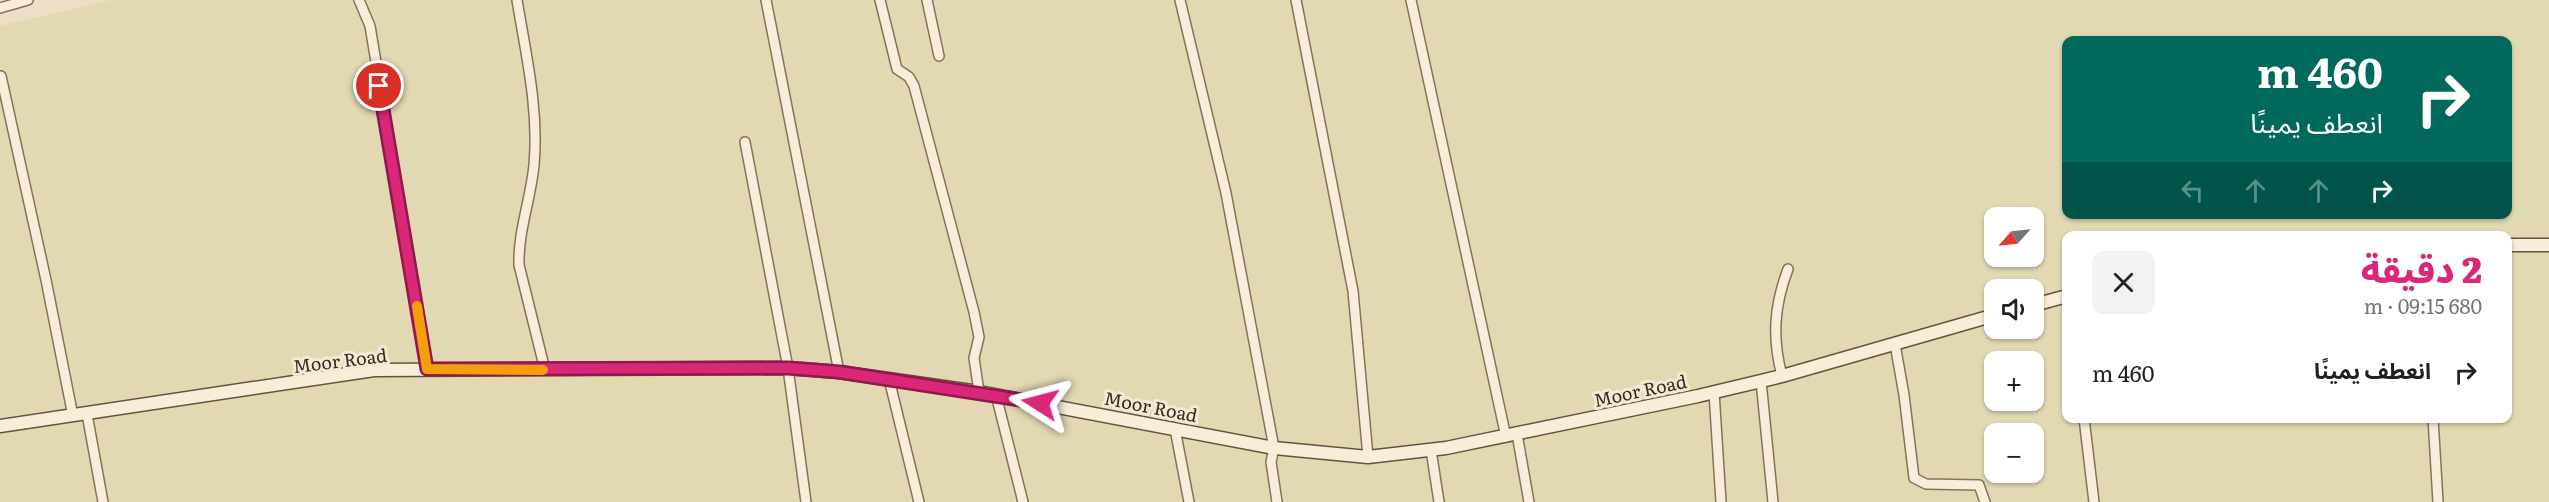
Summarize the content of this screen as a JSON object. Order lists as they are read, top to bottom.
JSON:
{
  "streets": {
    "street": ["Moor Road"]
  },
  "north": "bottom left",
  "page": {
    "turn": ["460 m", "انعطف يمينًا"],
    "map_buttons": ["+", "−"],
    "heading": ["2 دقيقة", "680 m · 09:15"],
    "list": [
      {
        "name": "انعطف يمينًا",
        "value": "460 m"
      }
    ]
  }
}
